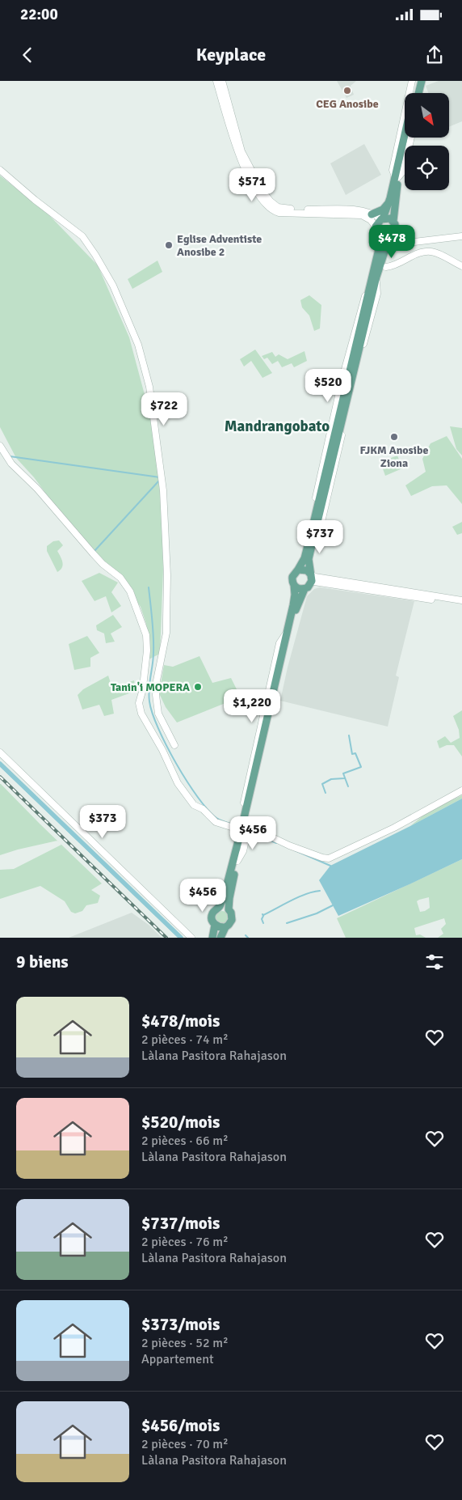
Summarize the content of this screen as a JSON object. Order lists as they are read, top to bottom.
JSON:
{
  "districts": ["Mandrangobato"],
  "places": [
    "CEG Anosibe",
    "Eglise Adventiste Anosibe 2",
    "FJKM Anosibe Ziona",
    "Tanin'i MOPERA"
  ],
  "north": "bottom right",
  "page": {
    "status": "22:00",
    "header": "Keyplace",
    "price": [
      "$571",
      "$478",
      "$520",
      "$722",
      "$737",
      "$1,220",
      "$373",
      "$456",
      "$456"
    ],
    "heading": "9 biens",
    "list": [
      {
        "name": "$478/mois",
        "note": "2 pièces · 74 m² · Làlana Pasitora Rahajason"
      },
      {
        "name": "$520/mois",
        "note": "2 pièces · 66 m² · Làlana Pasitora Rahajason"
      },
      {
        "name": "$737/mois",
        "note": "2 pièces · 76 m² · Làlana Pasitora Rahajason"
      },
      {
        "name": "$373/mois",
        "note": "2 pièces · 52 m² · Appartement"
      },
      {
        "name": "$456/mois",
        "note": "2 pièces · 70 m² · Làlana Pasitora Rahajason"
      }
    ]
  }
}
